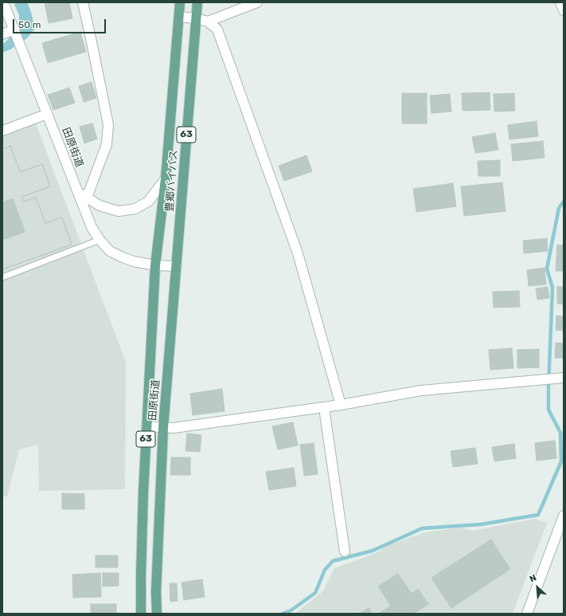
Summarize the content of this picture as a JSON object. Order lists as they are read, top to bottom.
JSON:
{
  "streets": {
    "main road": ["63", "田原街道", "豊郷バイパス"]
  },
  "crossings": [
    ["田原街道", "豊郷バイパス"]
  ],
  "scale_bar": "50 m",
  "north": "top left"
}
